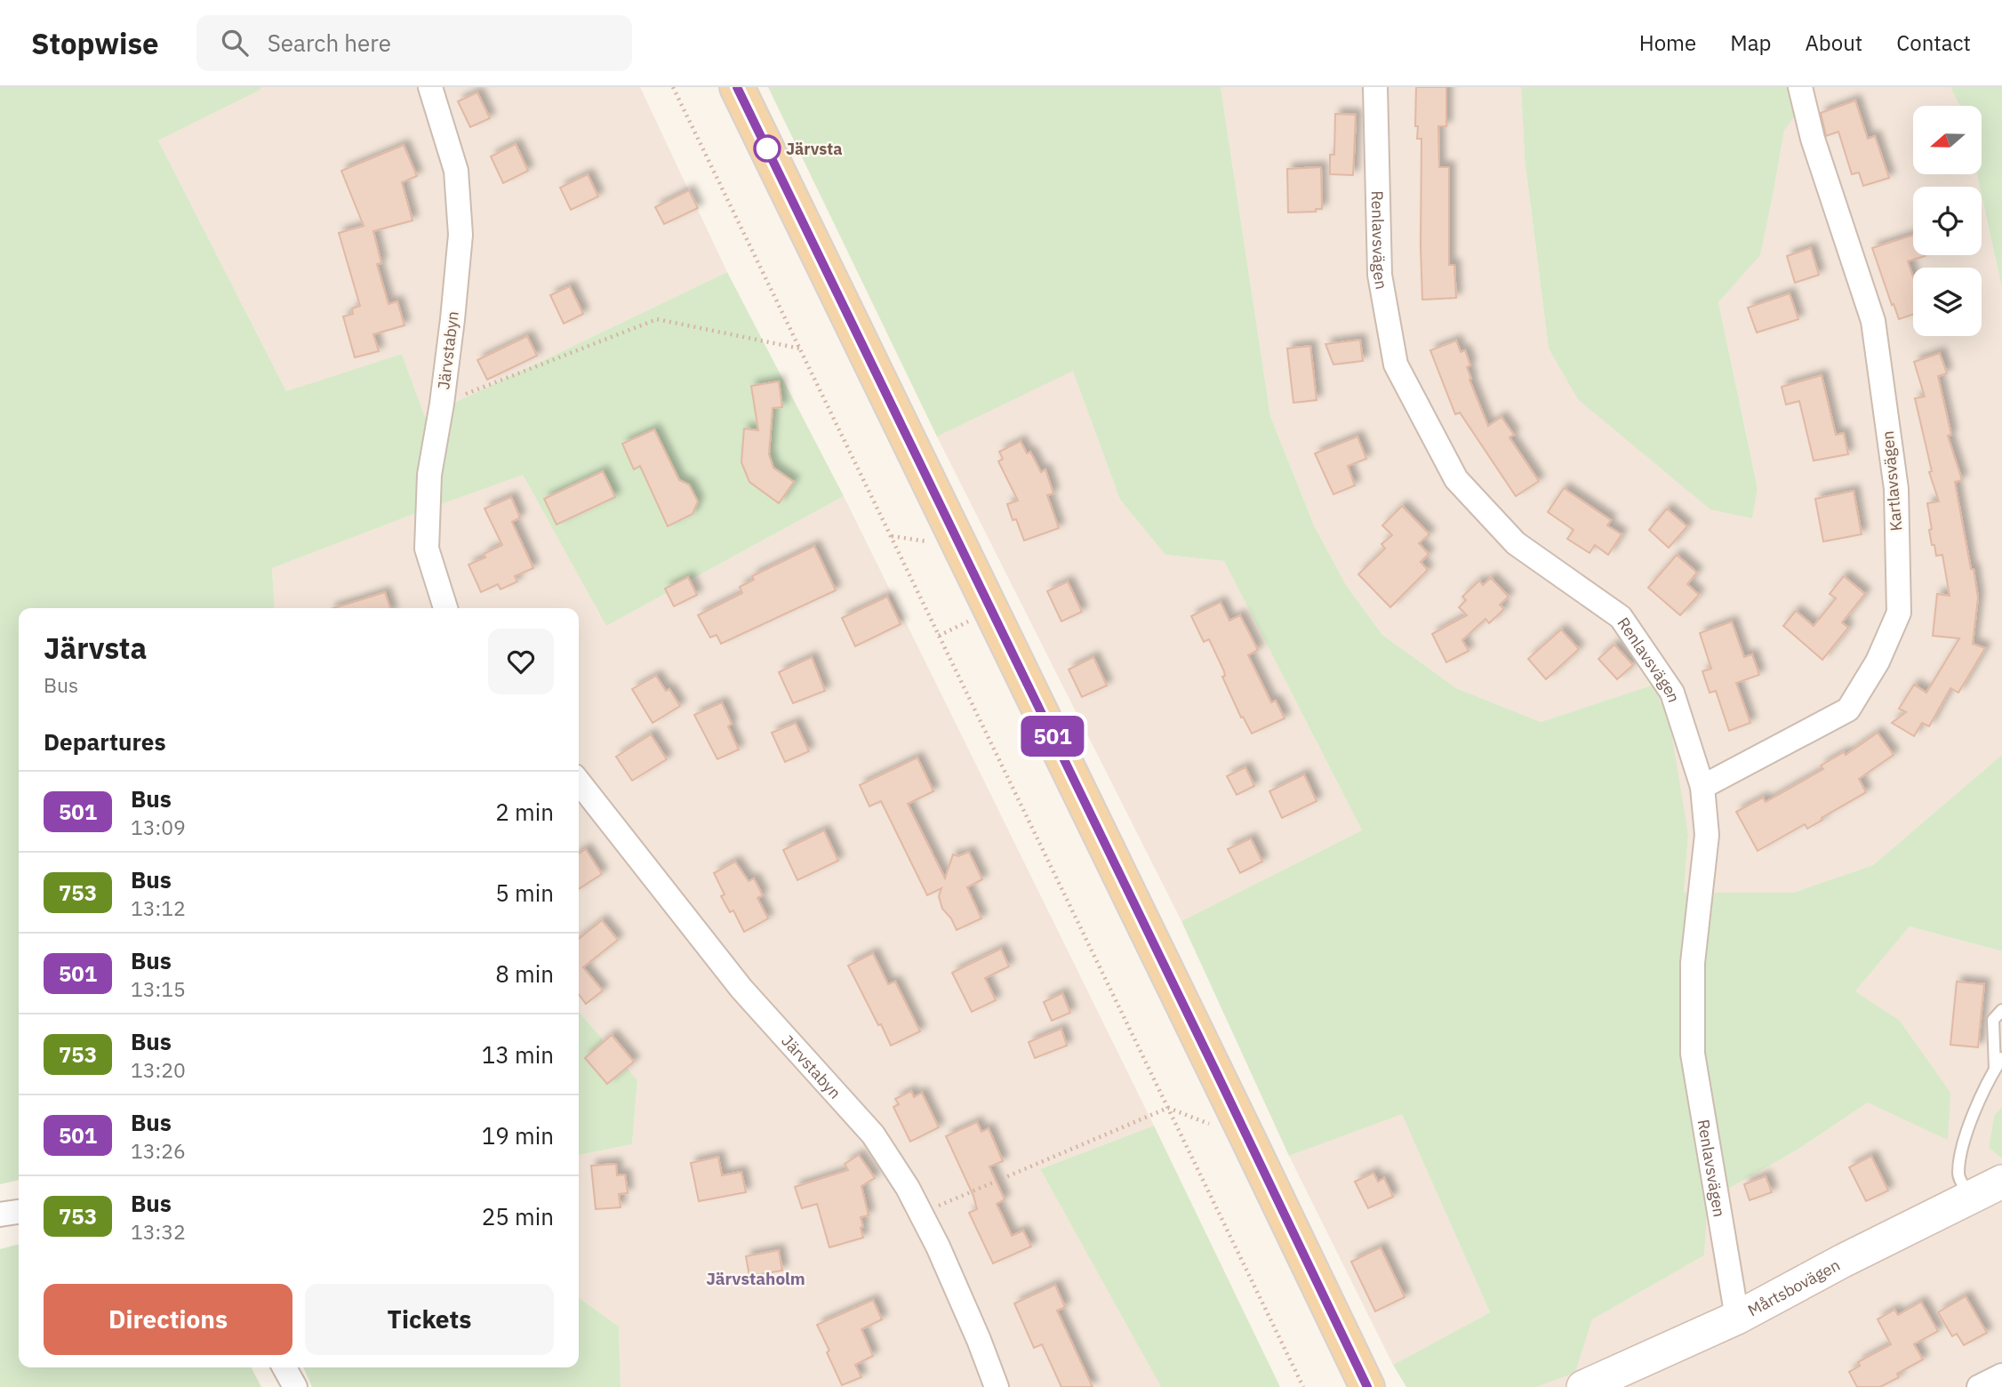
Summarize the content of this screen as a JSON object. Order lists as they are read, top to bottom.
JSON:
{
  "streets": {
    "street": [
      "Renlavsvägen",
      "Järvstabyn",
      "Kartlavsvägen",
      "Mårtsbovägen"
    ]
  },
  "crossings": [
    ["Renlavsvägen", "Kartlavsvägen"],
    ["Renlavsvägen", "Mårtsbovägen"]
  ],
  "districts": ["Järvstaholm"],
  "places": ["Järvsta"],
  "lines": ["bus line 501"],
  "north": "left",
  "page": {
    "header": "Stopwise",
    "search": "Search here",
    "nav": [
      "Home",
      "Map",
      "About",
      "Contact"
    ],
    "on_map": "501",
    "heading": [
      ["Järvsta", "Bus"],
      "Departures"
    ],
    "list": [
      {
        "mark": "501",
        "name": "Bus",
        "note": "13:09",
        "value": "2 min"
      },
      {
        "mark": "753",
        "name": "Bus",
        "note": "13:12",
        "value": "5 min"
      },
      {
        "mark": "501",
        "name": "Bus",
        "note": "13:15",
        "value": "8 min"
      },
      {
        "mark": "753",
        "name": "Bus",
        "note": "13:20",
        "value": "13 min"
      },
      {
        "mark": "501",
        "name": "Bus",
        "note": "13:26",
        "value": "19 min"
      },
      {
        "mark": "753",
        "name": "Bus",
        "note": "13:32",
        "value": "25 min"
      }
    ],
    "buttons": ["Directions", "Tickets"]
  }
}
